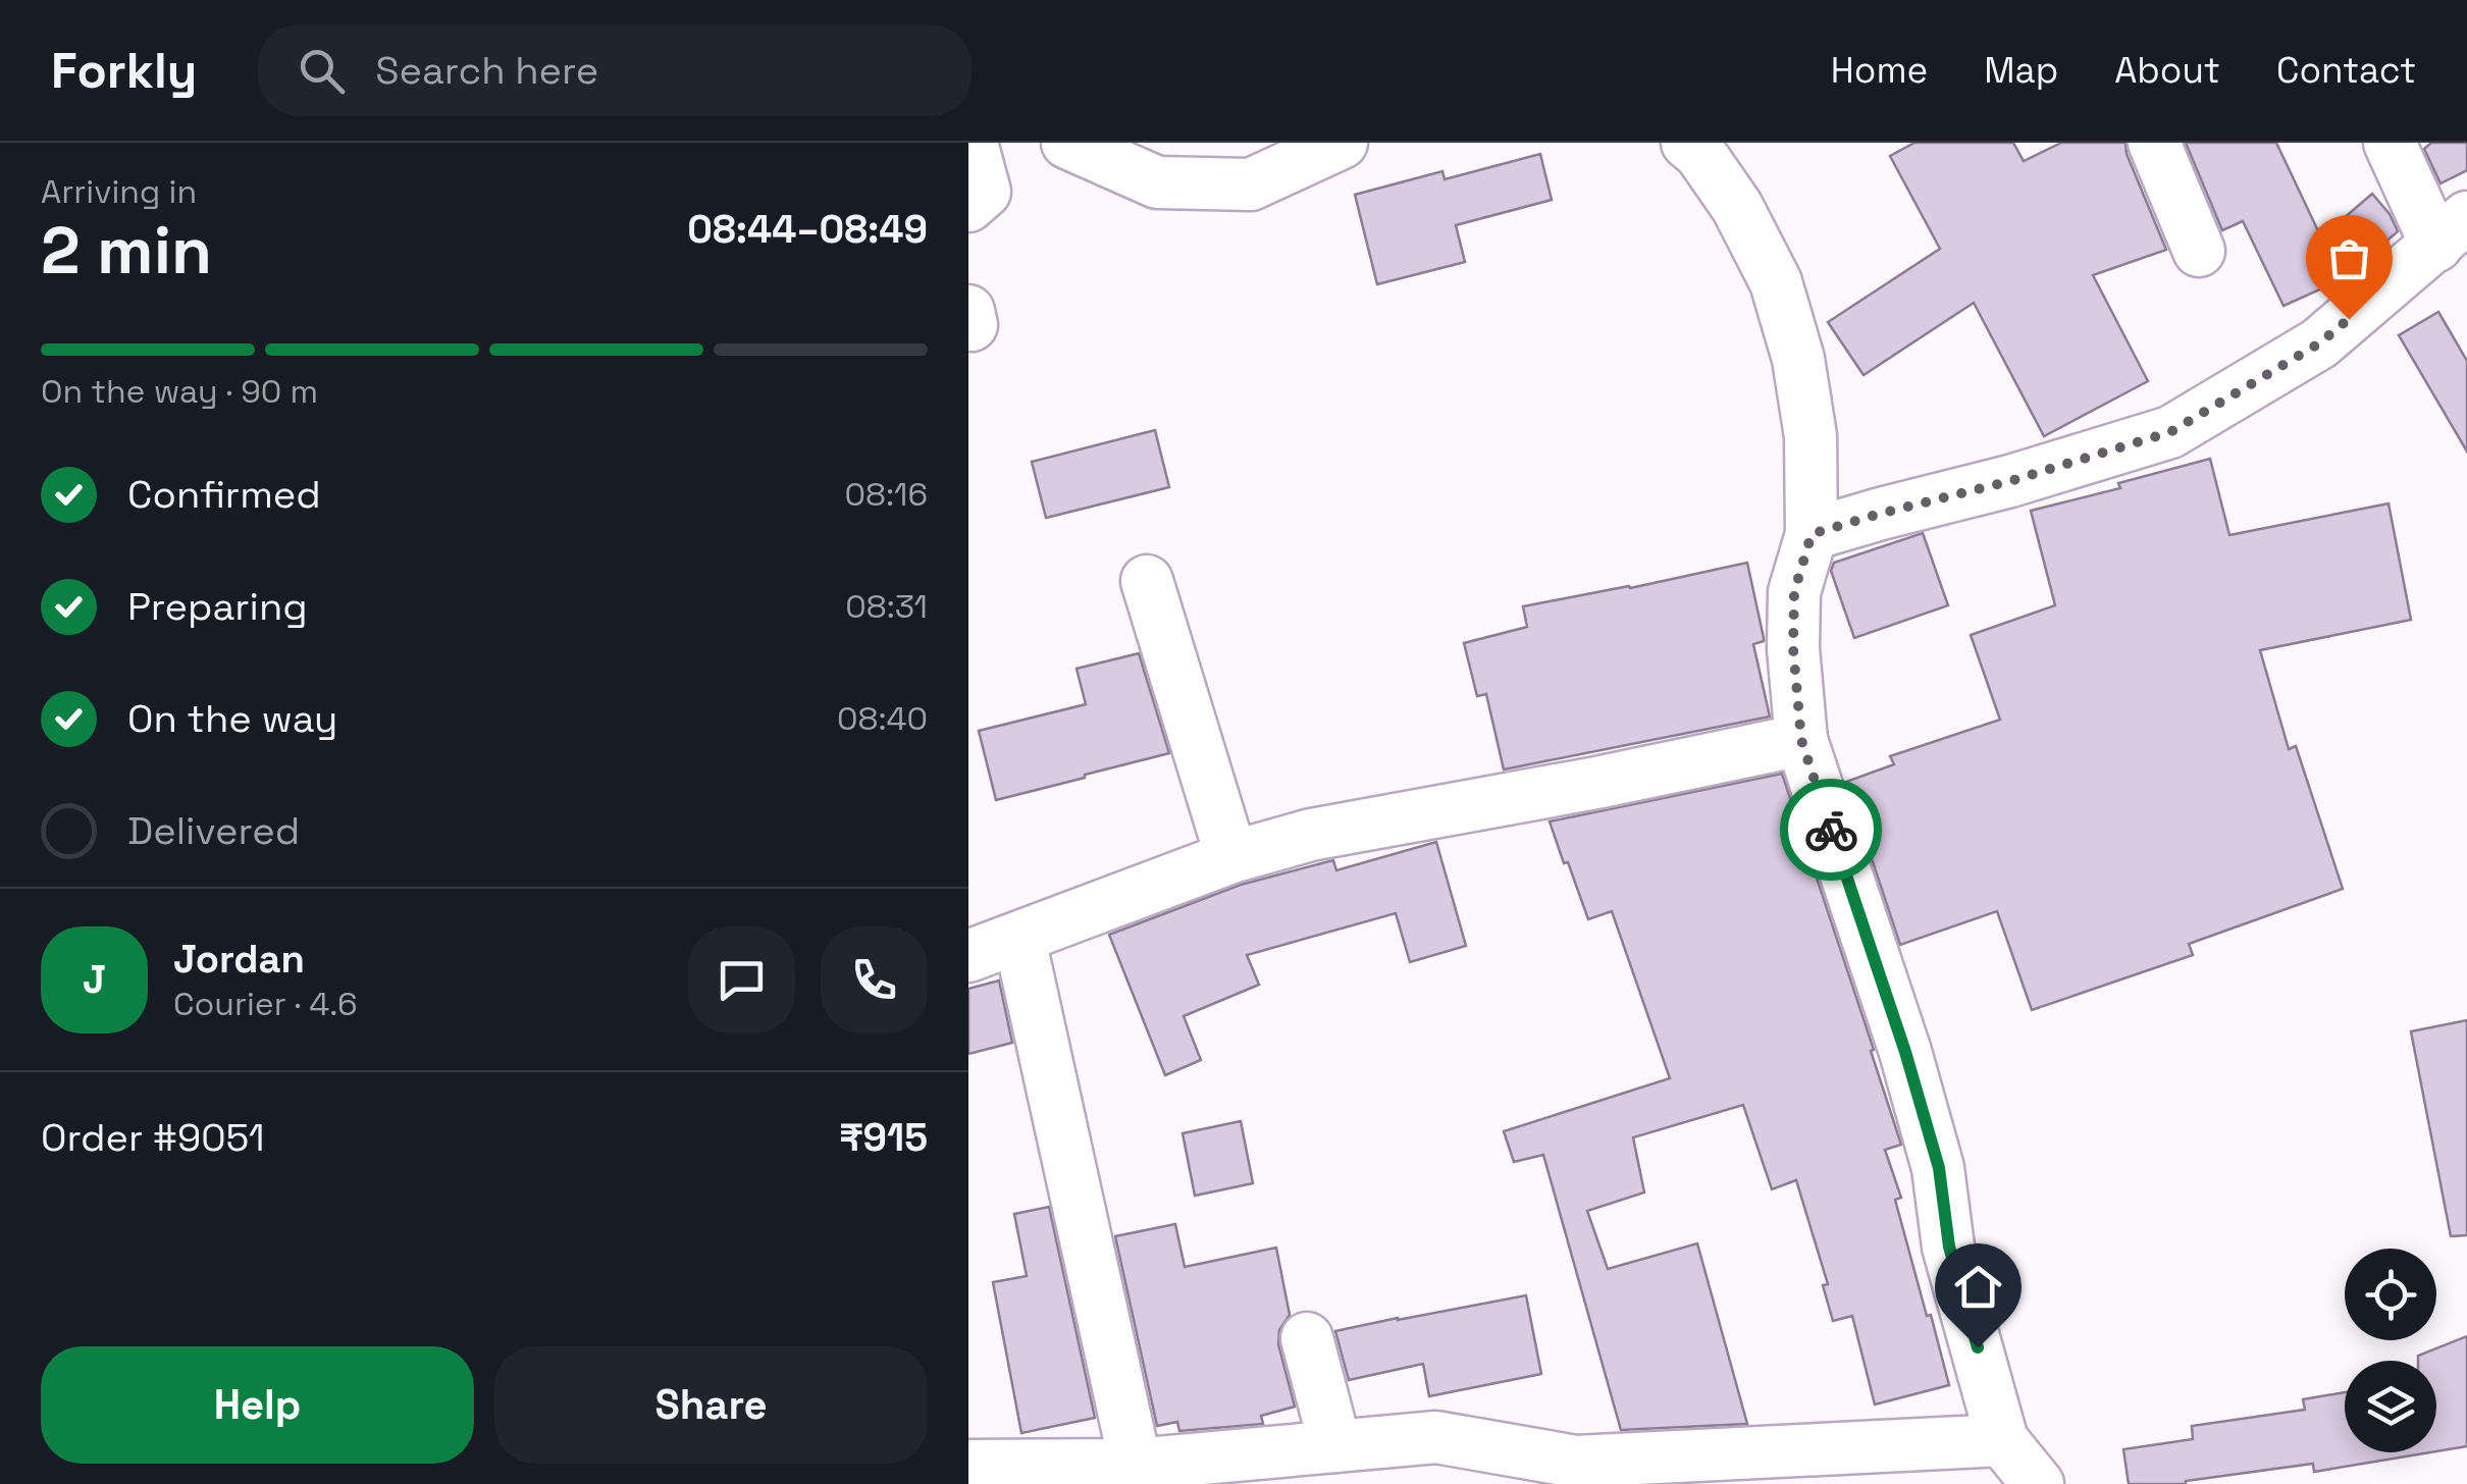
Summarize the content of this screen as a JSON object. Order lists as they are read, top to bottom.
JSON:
{
  "page": {
    "header": "Forkly",
    "search": "Search here",
    "nav": [
      "Home",
      "Map",
      "About",
      "Contact"
    ],
    "heading": ["2 min", "Arriving in", "08:44–08:49"],
    "panel": [
      "Jordan",
      "Courier · 4.6",
      "Order #9051",
      "₹915"
    ],
    "bar": "On the way · 90 m",
    "list": [
      ["Confirmed", "08:16"],
      ["Preparing", "08:31"],
      ["On the way", "08:40"],
      "Delivered"
    ],
    "round": "J",
    "buttons": ["Help", "Share"]
  }
}
